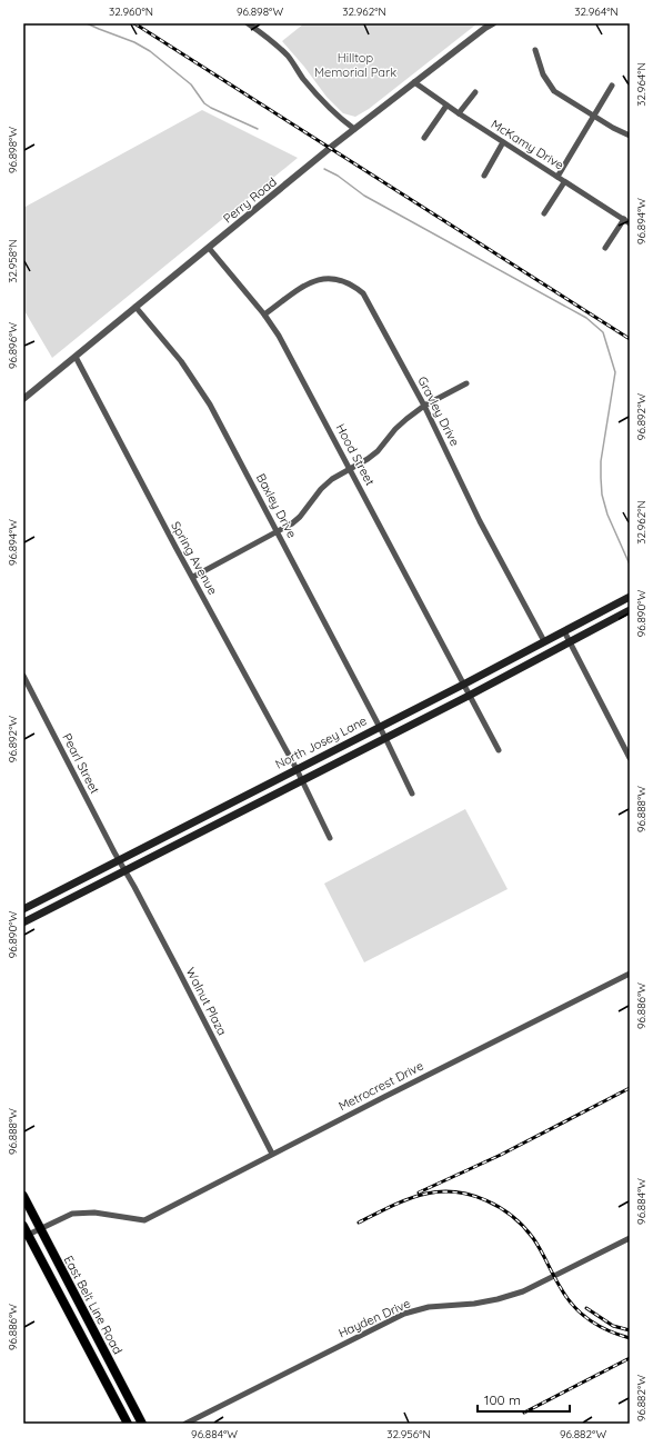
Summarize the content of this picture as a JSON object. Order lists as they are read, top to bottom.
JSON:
{
  "streets": {
    "main road": ["North Josey Lane", "East Belt Line Road"],
    "street": [
      "McKamy Drive",
      "Perry Road",
      "Gravley Drive",
      "Hood Street",
      "Baxley Drive",
      "Spring Avenue",
      "Pearl Street",
      "Walnut Plaza",
      "Metrocrest Drive",
      "Hayden Drive"
    ]
  },
  "crossings": [
    ["McKamy Drive", "Perry Road"],
    ["Perry Road", "Hood Street"],
    ["Perry Road", "Baxley Drive"],
    ["Perry Road", "Spring Avenue"],
    ["Gravley Drive", "Hood Street"],
    ["Gravley Drive", "North Josey Lane"],
    ["Hood Street", "North Josey Lane"],
    ["Baxley Drive", "North Josey Lane"],
    ["Spring Avenue", "North Josey Lane"],
    ["North Josey Lane", "Pearl Street"],
    ["North Josey Lane", "Walnut Plaza"],
    ["Pearl Street", "Walnut Plaza"],
    ["Walnut Plaza", "Metrocrest Drive"],
    ["Metrocrest Drive", "East Belt Line Road"]
  ],
  "parks": ["Hilltop Memorial Park"],
  "scale_bar": "100 m",
  "coordinates": [
    "32.960°N",
    "96.898°W",
    "32.962°N",
    "32.964°N",
    "96.894°W",
    "32.958°N",
    "96.896°W",
    "96.892°W",
    "96.890°W",
    "96.888°W",
    "96.886°W",
    "96.884°W",
    "96.882°W",
    "32.956°N"
  ]
}
